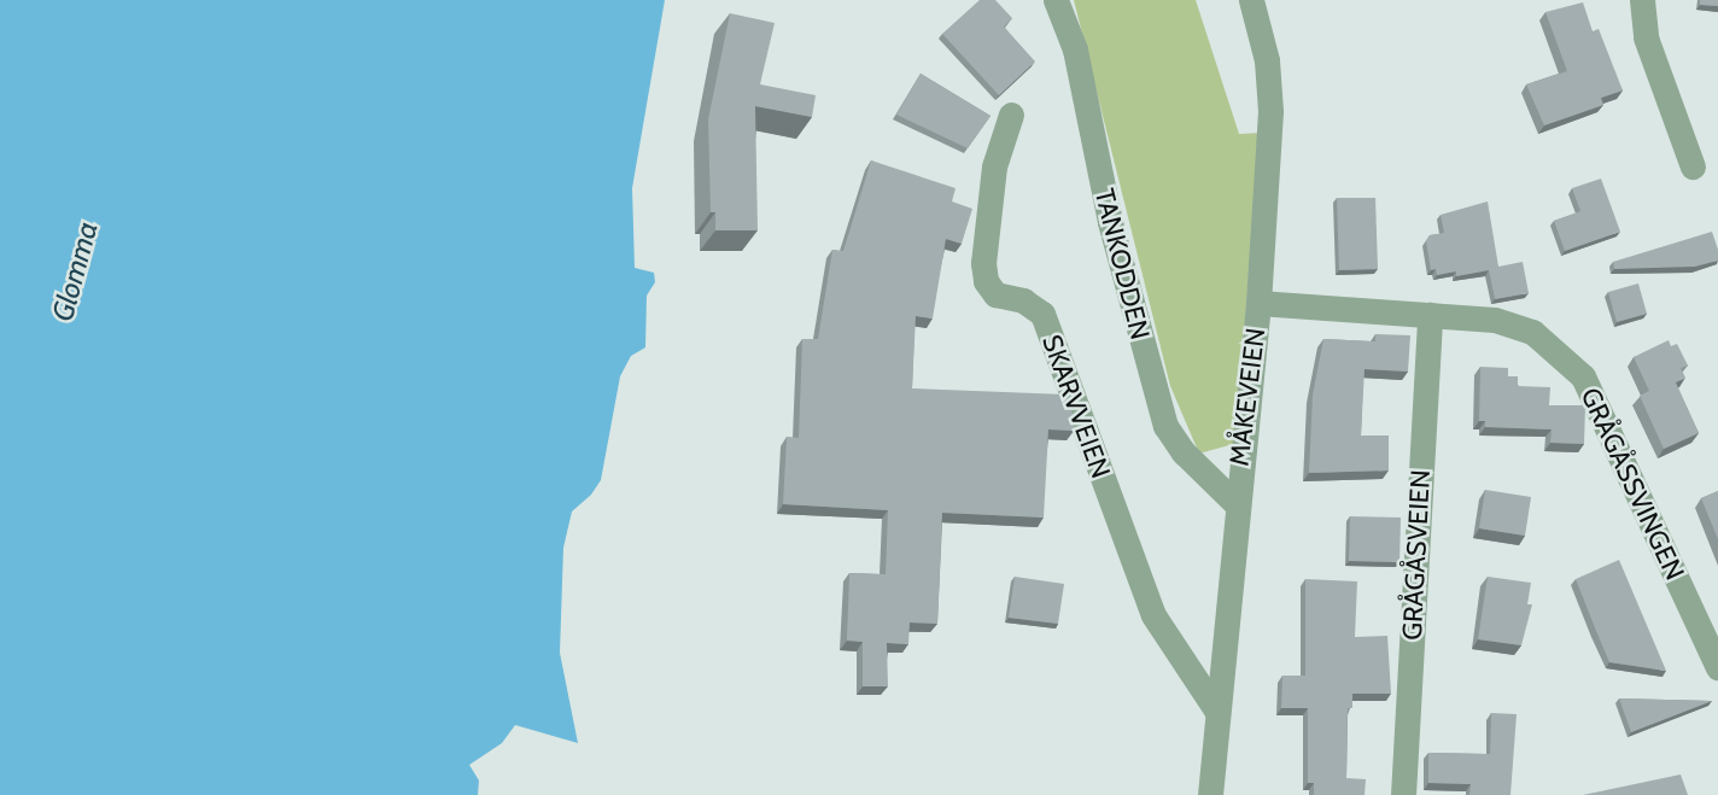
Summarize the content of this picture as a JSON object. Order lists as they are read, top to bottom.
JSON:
{
  "streets": {
    "street": [
      "TANKODDEN",
      "MÅKEVEIEN",
      "SKARVVEIEN",
      "GRÅGÅSSVINGEN",
      "GRÅGÅSVEIEN"
    ]
  },
  "crossings": [
    ["TANKODDEN", "MÅKEVEIEN"],
    ["MÅKEVEIEN", "SKARVVEIEN"],
    ["MÅKEVEIEN", "GRÅGÅSSVINGEN"],
    ["GRÅGÅSSVINGEN", "GRÅGÅSVEIEN"]
  ],
  "water": ["Glomma"]
}
